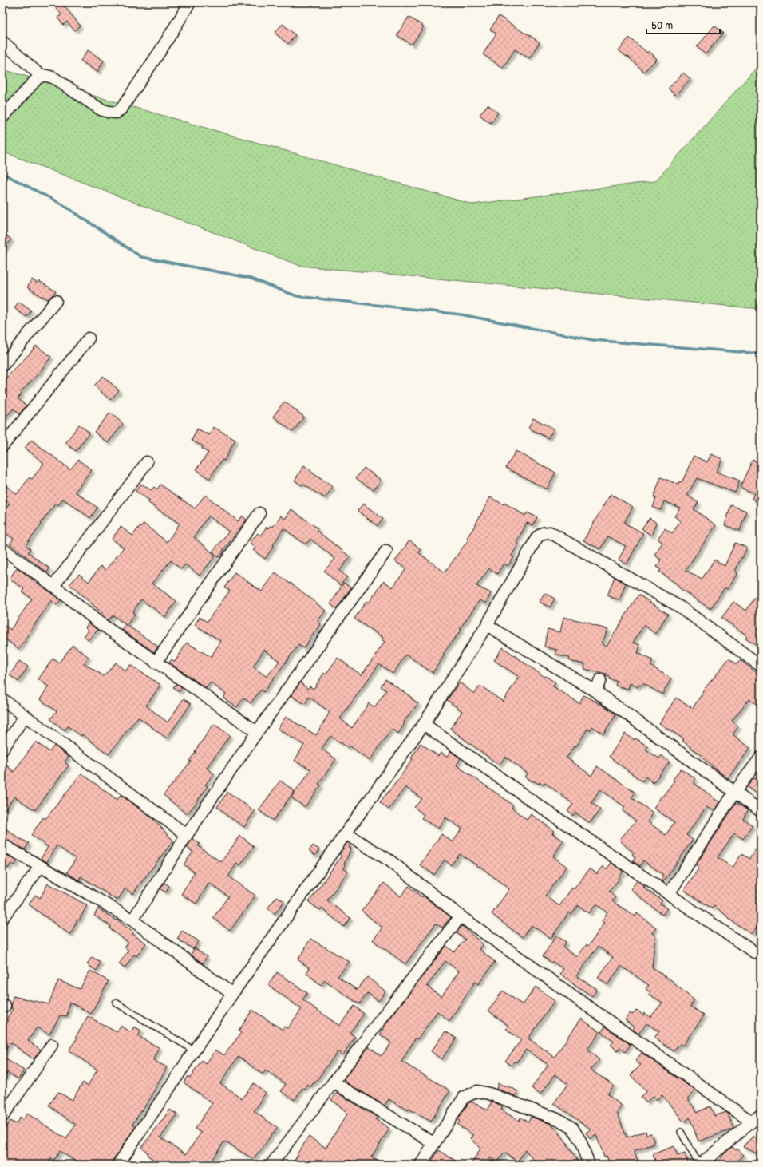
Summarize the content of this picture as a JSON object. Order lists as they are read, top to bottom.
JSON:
{
  "scale_bar": "50 m"
}
